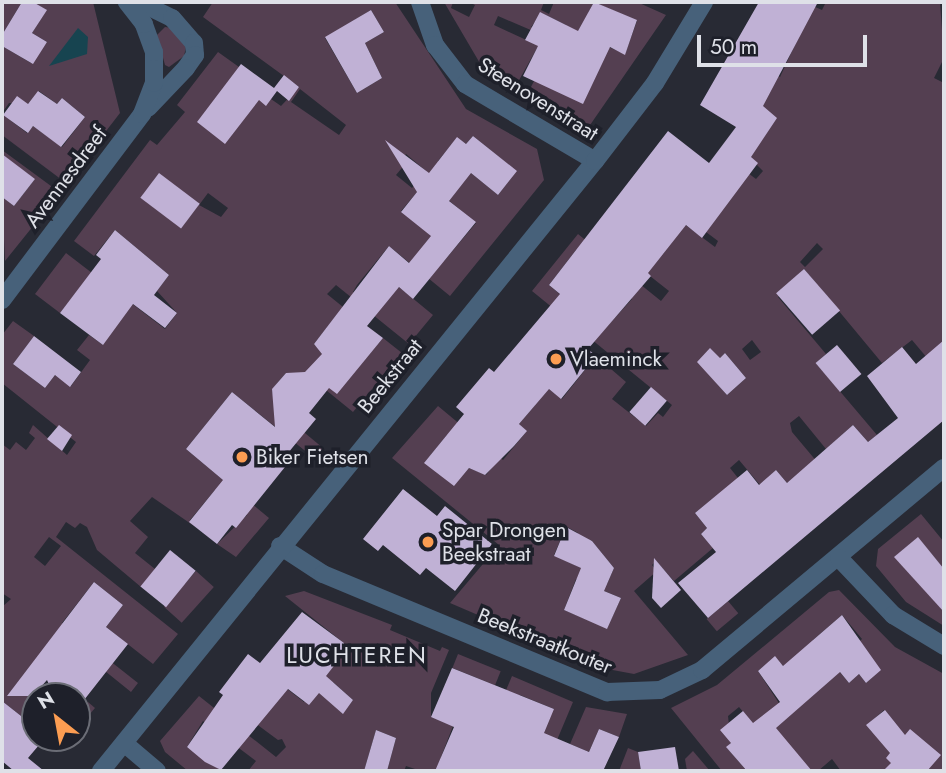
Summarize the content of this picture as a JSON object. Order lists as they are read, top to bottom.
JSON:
{
  "streets": {
    "street": [
      "Steenovenstraat",
      "Avennesdreef",
      "Beekstraat",
      "Beekstraatkouter"
    ]
  },
  "crossings": [
    ["Steenovenstraat", "Beekstraat"],
    ["Beekstraat", "Beekstraatkouter"]
  ],
  "districts": ["LUCHTEREN"],
  "places": ["Vlaeminck", "Biker Fietsen", "Spar Drongen Beekstraat"],
  "scale_bar": "50 m",
  "north": "top left"
}
